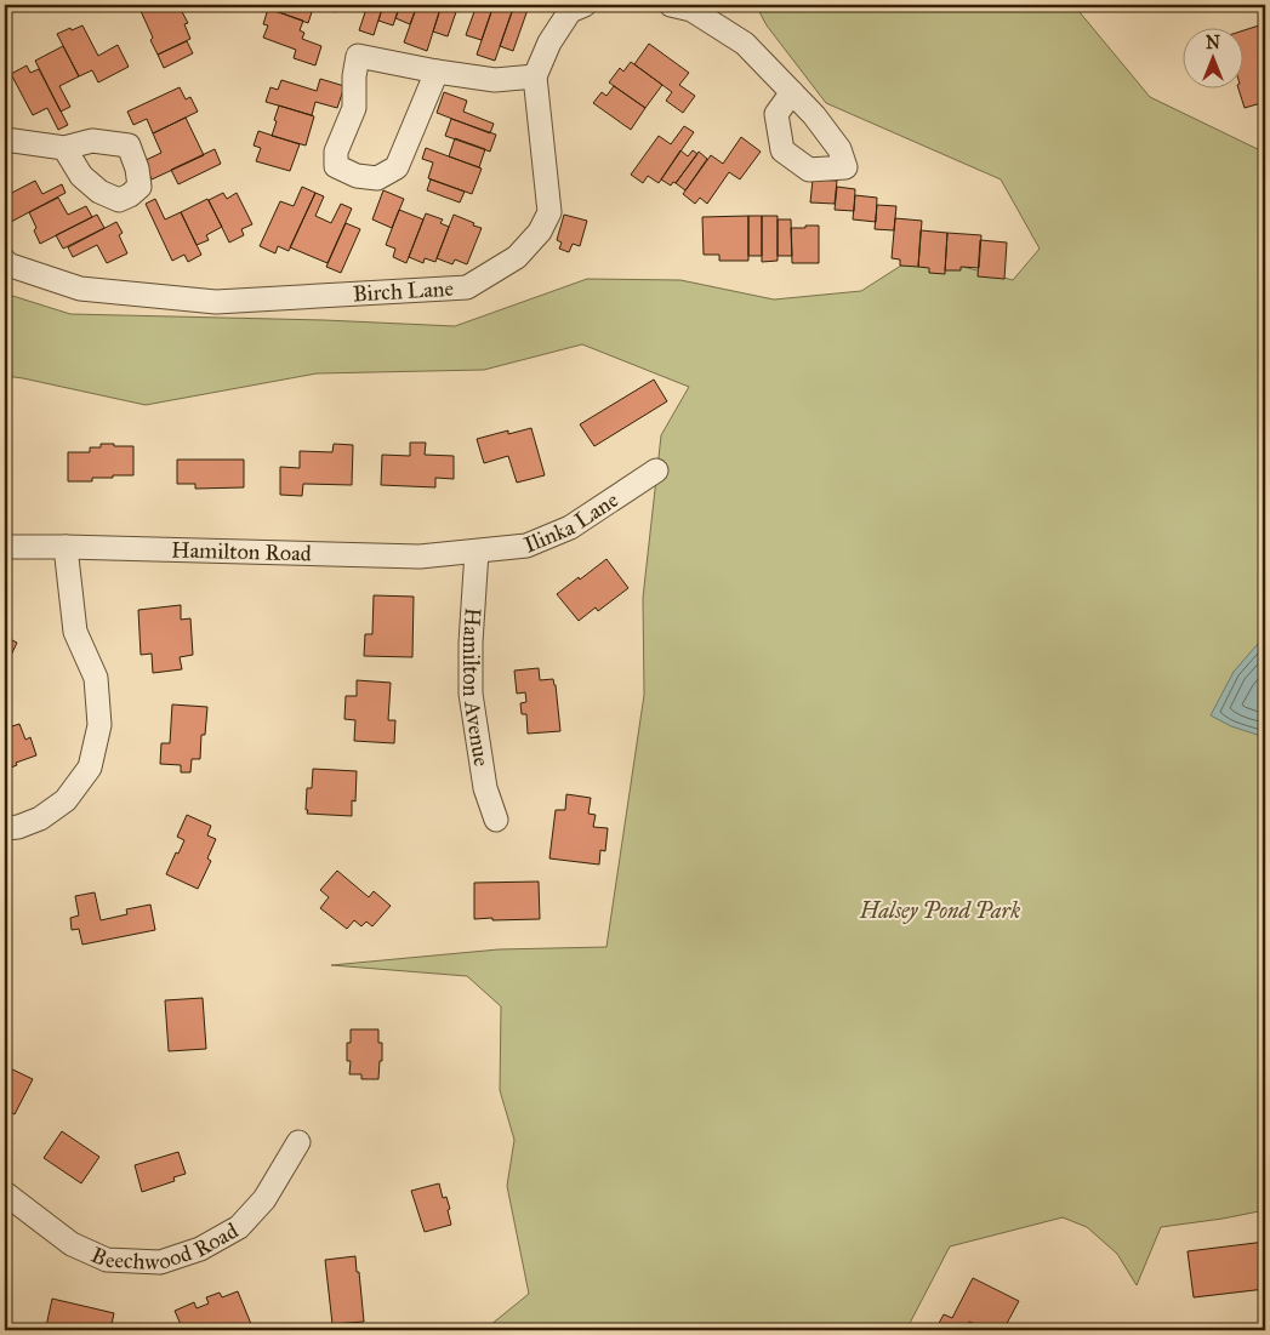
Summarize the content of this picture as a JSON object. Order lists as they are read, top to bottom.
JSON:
{
  "streets": {
    "street": [
      "Birch Lane",
      "Ilinka Lane",
      "Hamilton Road",
      "Hamilton Avenue",
      "Beechwood Road"
    ]
  },
  "crossings": [
    ["Ilinka Lane", "Hamilton Road"],
    ["Ilinka Lane", "Hamilton Avenue"],
    ["Hamilton Road", "Hamilton Avenue"]
  ],
  "parks": ["Halsey Pond Park"],
  "north": "top"
}
